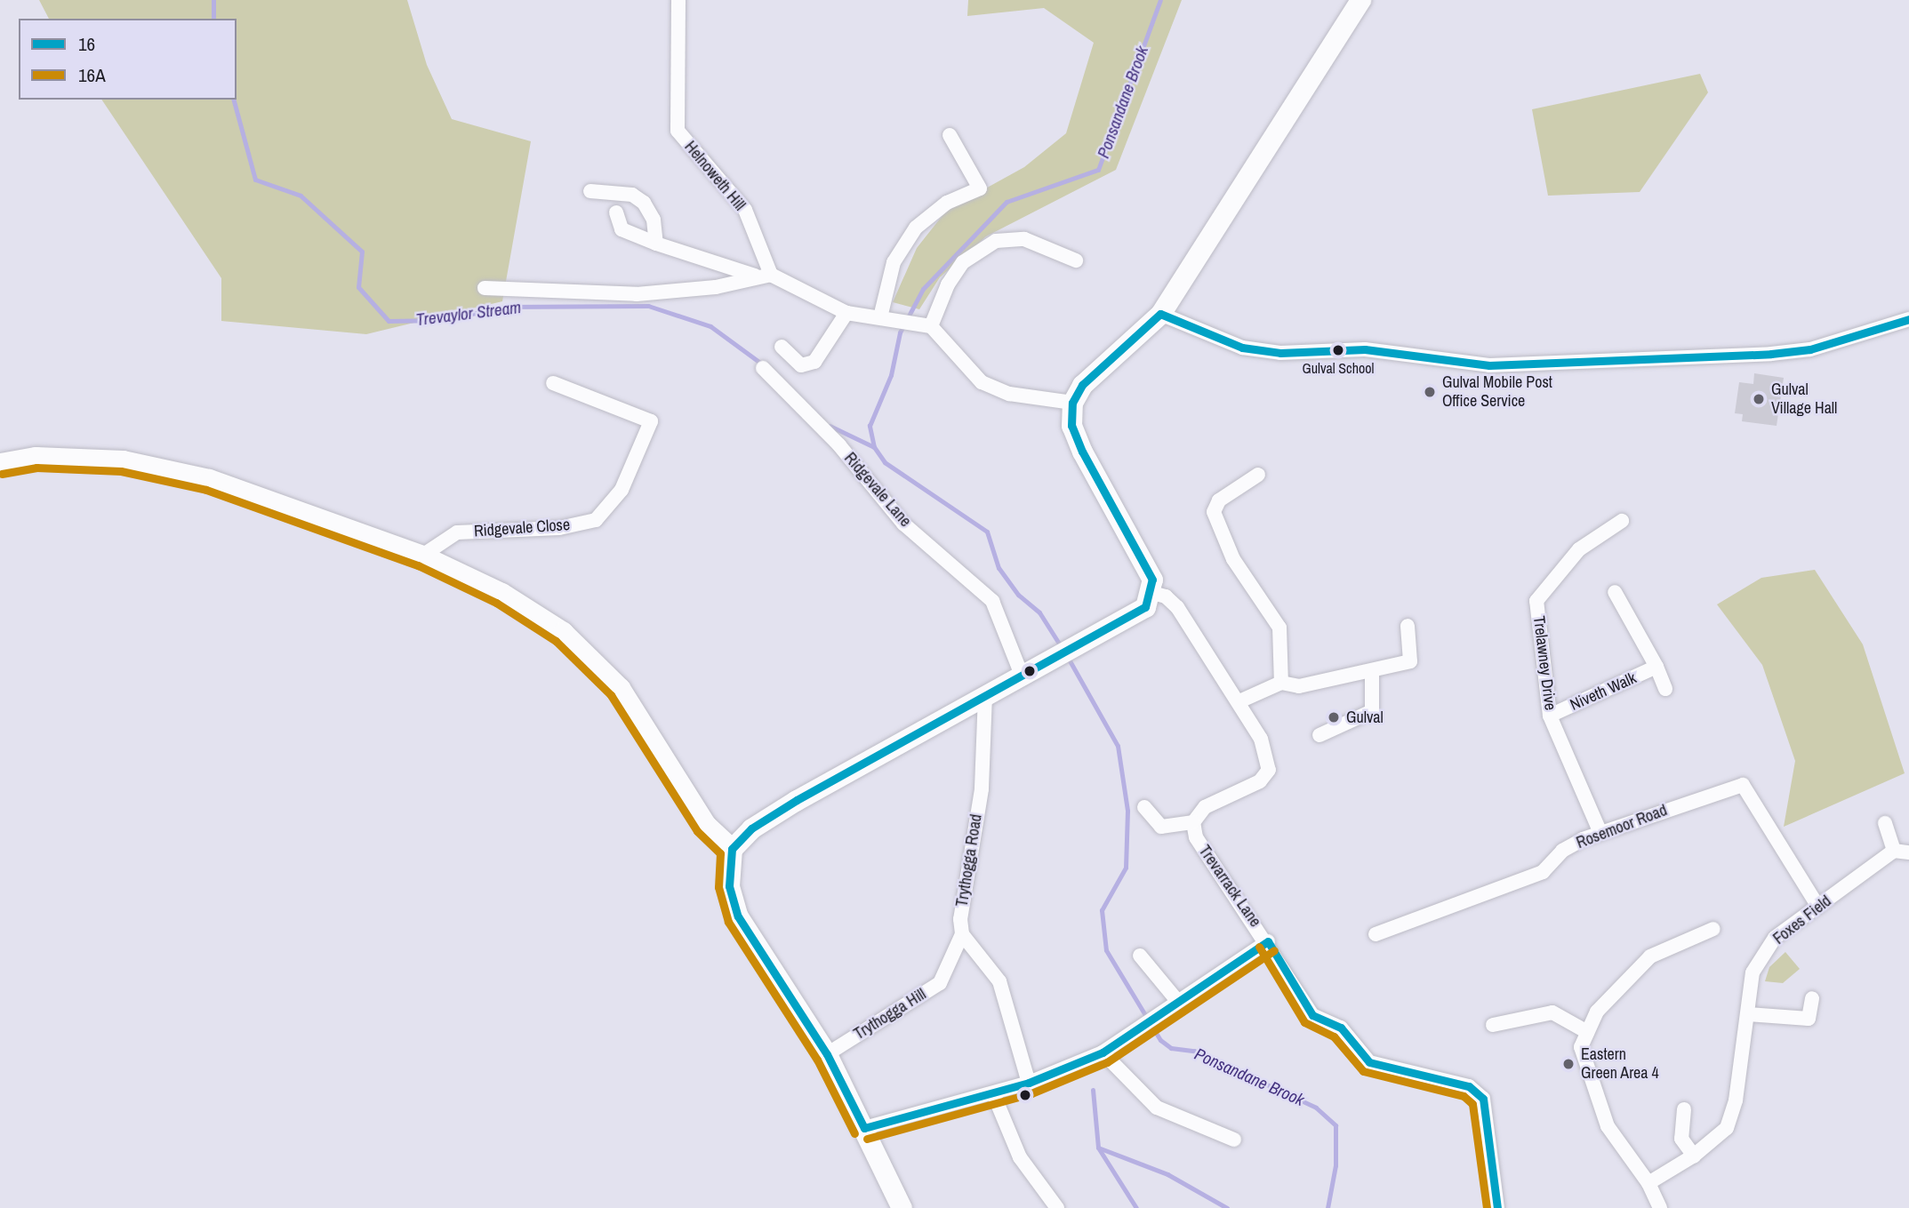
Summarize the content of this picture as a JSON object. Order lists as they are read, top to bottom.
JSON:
{
  "streets": {
    "street": [
      "Helnoweth Hill",
      "Ridgevale Lane",
      "Ridgevale Close",
      "Trelawney Drive",
      "Niveth Walk",
      "Rosemoor Road",
      "Trythogga Road",
      "Trevarrack Lane",
      "Foxes Field",
      "Trythogga Hill"
    ]
  },
  "crossings": [
    ["Trelawney Drive", "Niveth Walk"],
    ["Trelawney Drive", "Rosemoor Road"],
    ["Rosemoor Road", "Foxes Field"],
    ["Trythogga Road", "Trythogga Hill"]
  ],
  "water": ["Ponsandane Brook", "Trevaylor Stream"],
  "places": [
    "Gulval School",
    "Gulval Mobile Post Office Service",
    "Gulval Village Hall",
    "Gulval",
    "Eastern Green Area 4"
  ],
  "lines": ["transit line 16", "transit line 16A"],
  "legend": ["16", "16A"]
}
